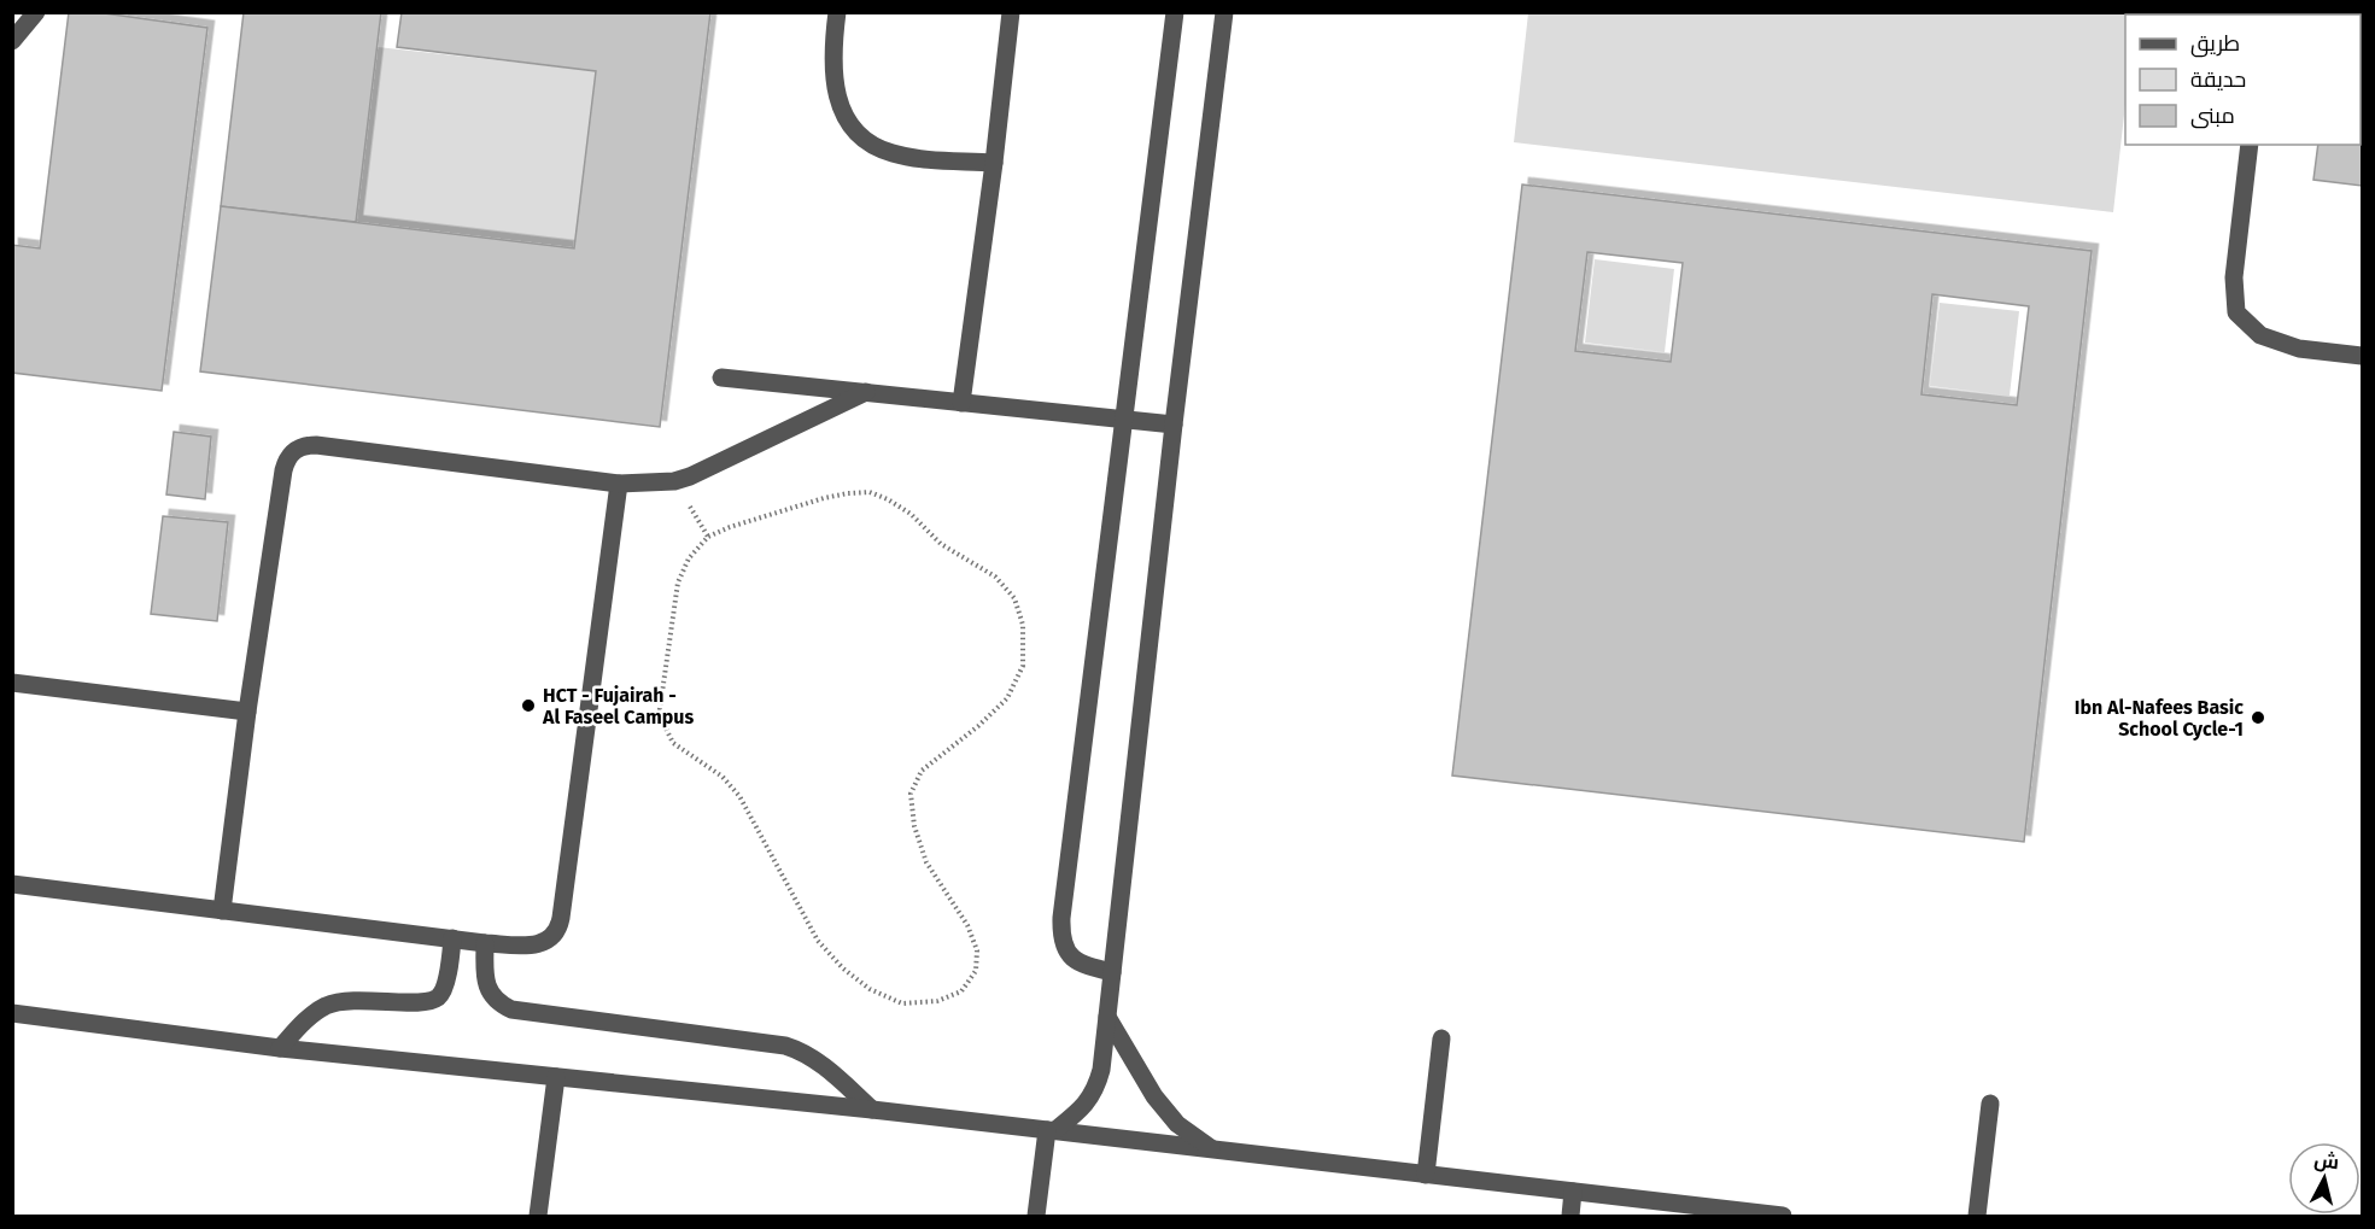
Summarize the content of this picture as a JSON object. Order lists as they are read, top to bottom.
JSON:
{
  "places": ["HCT - Fujairah - Al Faseel Campus", "Ibn Al-Nafees Basic School Cycle-1"],
  "legend": ["طريق", "حديقة", "مبنى"],
  "north": "top"
}
